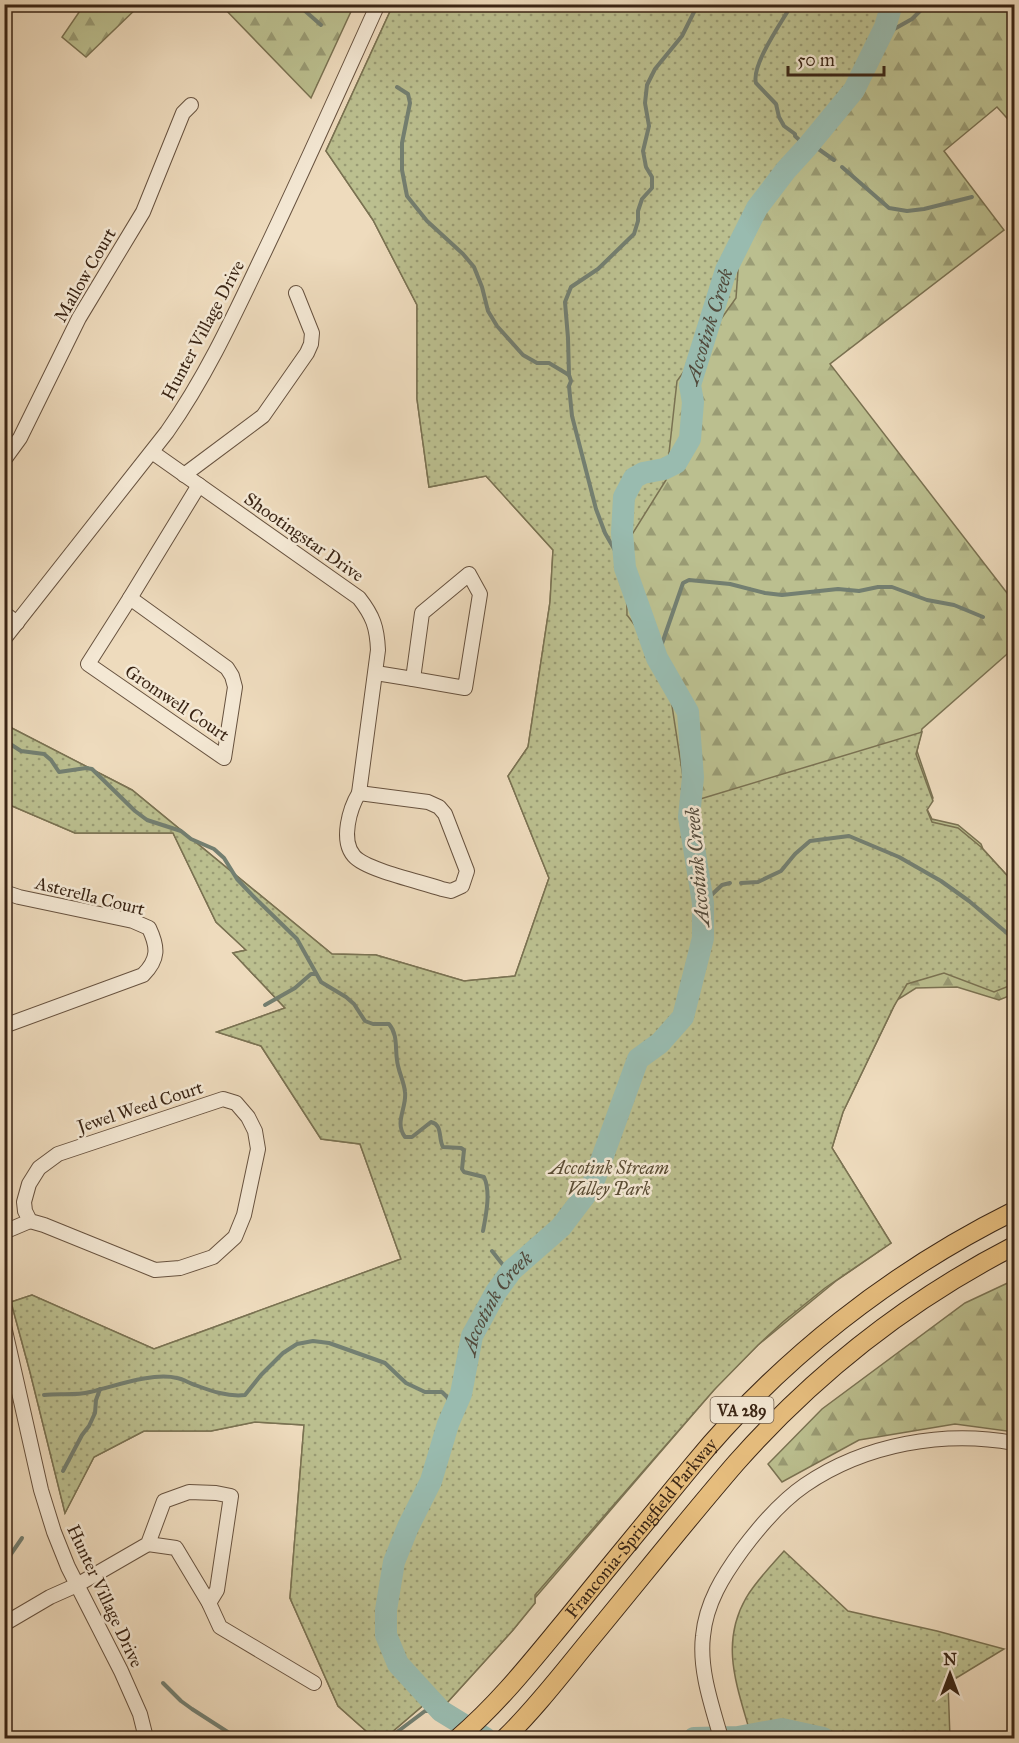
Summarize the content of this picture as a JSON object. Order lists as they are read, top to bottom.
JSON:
{
  "streets": {
    "main road": ["VA 289", "Franconia-Springfield Parkway"],
    "street": [
      "Mallow Court",
      "Hunter Village Drive",
      "Shootingstar Drive",
      "Gromwell Court",
      "Asterella Court",
      "Jewel Weed Court"
    ]
  },
  "crossings": [
    ["Hunter Village Drive", "Shootingstar Drive"],
    ["Shootingstar Drive", "Gromwell Court"]
  ],
  "water": ["Accotink Creek"],
  "parks": ["Accotink Stream Valley Park"],
  "scale_bar": "50 m",
  "north": "top"
}
